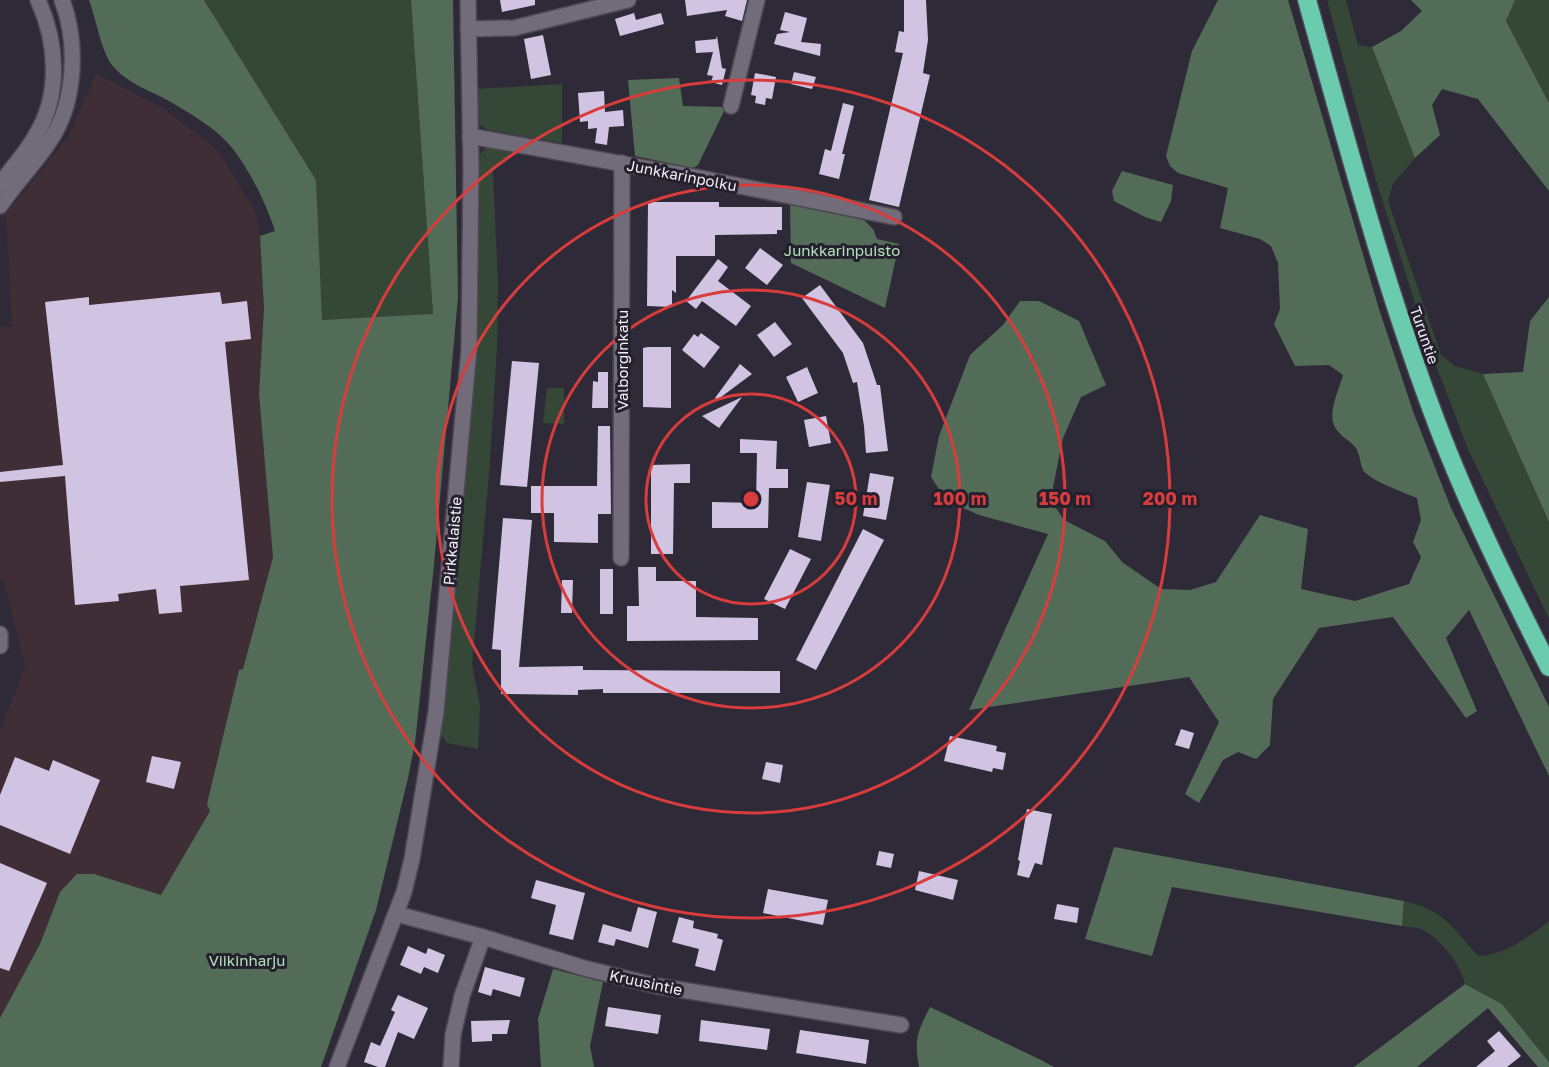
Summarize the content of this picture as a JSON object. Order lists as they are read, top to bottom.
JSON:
{
  "streets": {
    "highway": ["Turuntie"],
    "street": [
      "Junkkarinpolku",
      "Valborginkatu",
      "Pirkkalaistie",
      "Kruusintie"
    ]
  },
  "crossings": [
    ["Junkkarinpolku", "Valborginkatu"],
    ["Junkkarinpolku", "Pirkkalaistie"],
    ["Pirkkalaistie", "Kruusintie"]
  ],
  "parks": ["Junkkarinpuisto", "Viikinharju"],
  "rings": [
    "50 m",
    "100 m",
    "150 m",
    "200 m"
  ]
}
